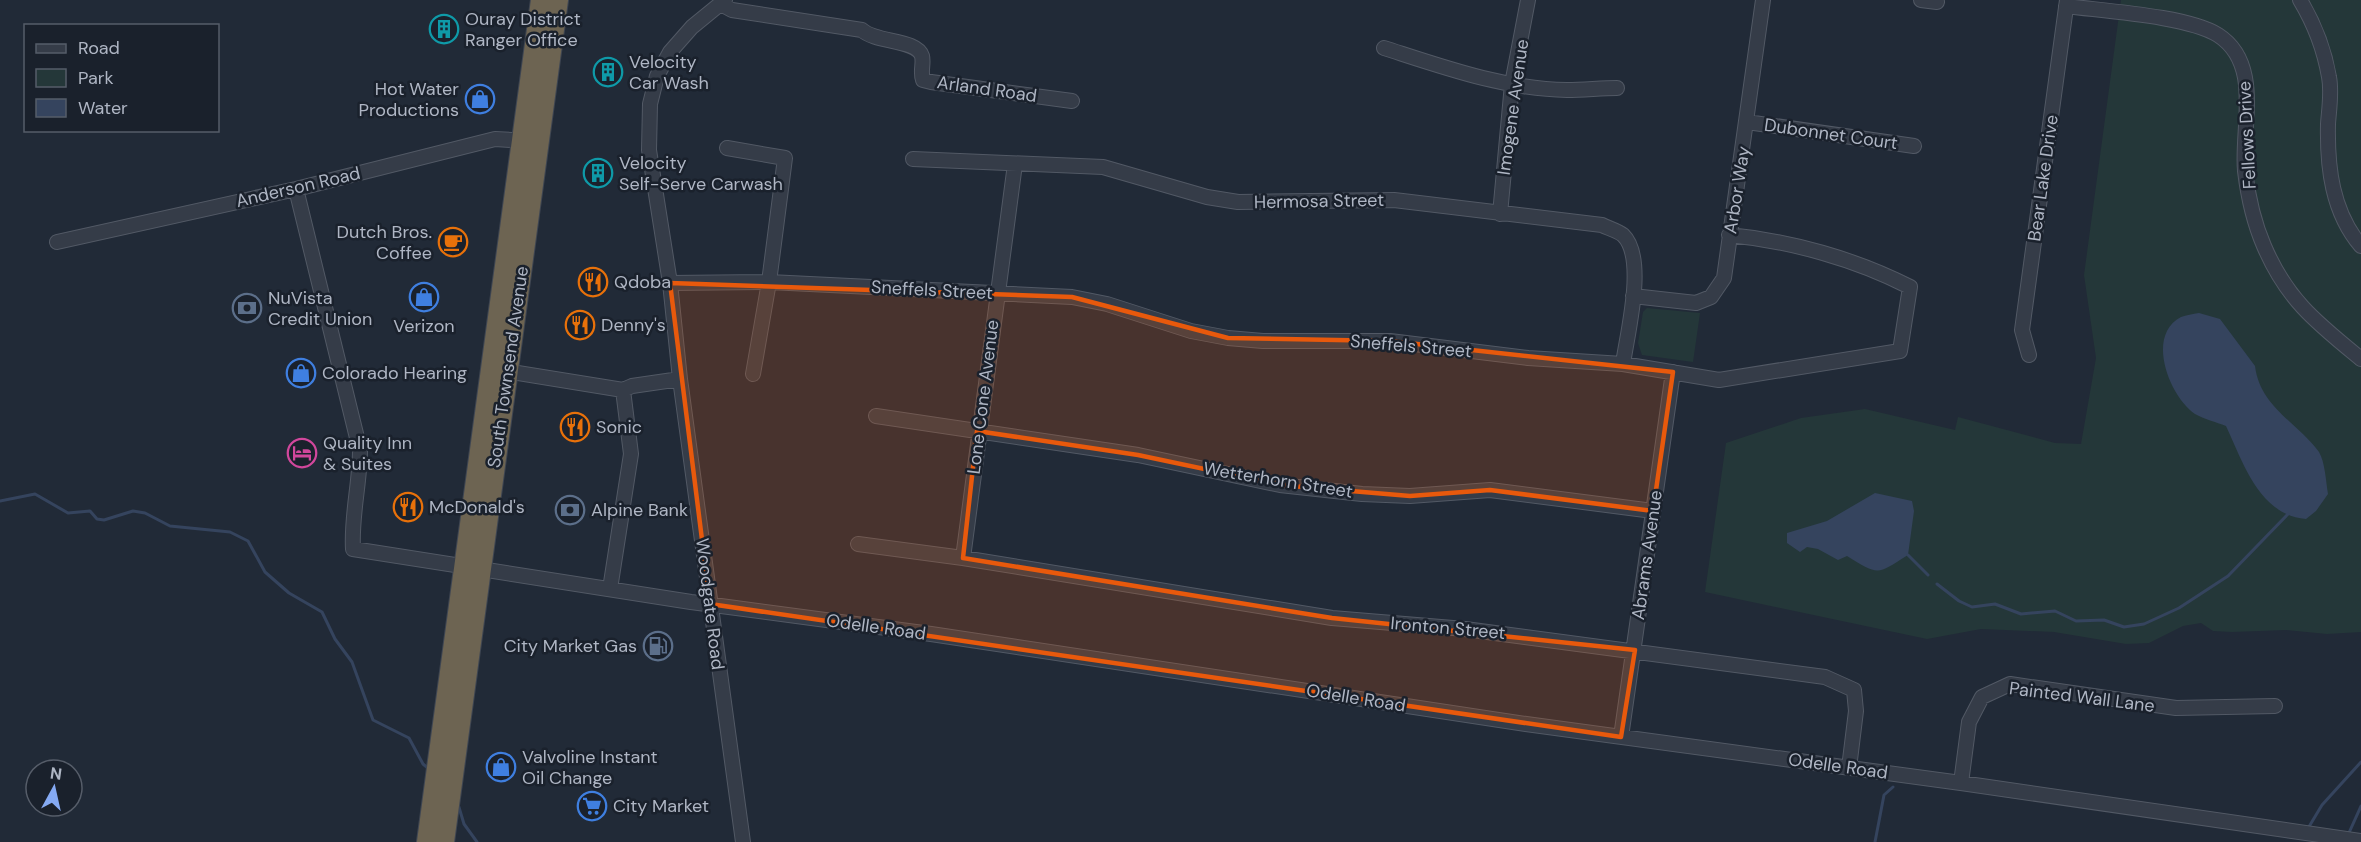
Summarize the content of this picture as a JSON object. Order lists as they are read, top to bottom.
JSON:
{
  "streets": {
    "highway": ["South Townsend Avenue"],
    "street": [
      "Arland Road",
      "Imogene Avenue",
      "Dubonnet Court",
      "Fellows Drive",
      "Bear Lake Drive",
      "Anderson Road",
      "Arbor Way",
      "Hermosa Street",
      "Sneffels Street",
      "Lone Cone Avenue",
      "Wetterhorn Street",
      "Abrams Avenue",
      "Woodgate Road",
      "Odelle Road",
      "Ironton Street",
      "Painted Wall Lane"
    ]
  },
  "crossings": [
    ["Arland Road", "Woodgate Road"],
    ["Imogene Avenue", "Hermosa Street"],
    ["Dubonnet Court", "Arbor Way"],
    ["Fellows Drive", "Bear Lake Drive"],
    ["Anderson Road", "South Townsend Avenue"],
    ["Anderson Road", "Odelle Road"],
    ["Arbor Way", "Hermosa Street"],
    ["Arbor Way", "Sneffels Street"],
    ["Hermosa Street", "Lone Cone Avenue"],
    ["Sneffels Street", "Lone Cone Avenue"],
    ["Sneffels Street", "Abrams Avenue"],
    ["Sneffels Street", "Woodgate Road"],
    ["South Townsend Avenue", "Odelle Road"],
    ["Lone Cone Avenue", "Wetterhorn Street"],
    ["Lone Cone Avenue", "Ironton Street"],
    ["Wetterhorn Street", "Abrams Avenue"],
    ["Abrams Avenue", "Odelle Road"],
    ["Abrams Avenue", "Ironton Street"],
    ["Woodgate Road", "Odelle Road"],
    ["Odelle Road", "Ironton Street"],
    ["Odelle Road", "Painted Wall Lane"]
  ],
  "places": {
    "building": ["Ouray District Ranger Office", "Velocity Car Wash", "Velocity Self-Serve Carwash"],
    "shop": [
      "Hot Water Productions",
      "Verizon",
      "Colorado Hearing",
      "Valvoline Instant Oil Change"
    ],
    "cafe": ["Dutch Bros. Coffee"],
    "restaurant": [
      "Qdoba",
      "Denny's",
      "Sonic",
      "McDonald's"
    ],
    "bank": ["NuVista Credit Union", "Alpine Bank"],
    "hotel": ["Quality Inn & Suites"],
    "fuel station": ["City Market Gas"],
    "supermarket": ["City Market"]
  },
  "legend": ["Road", "Park", "Water"],
  "north": "top"
}
